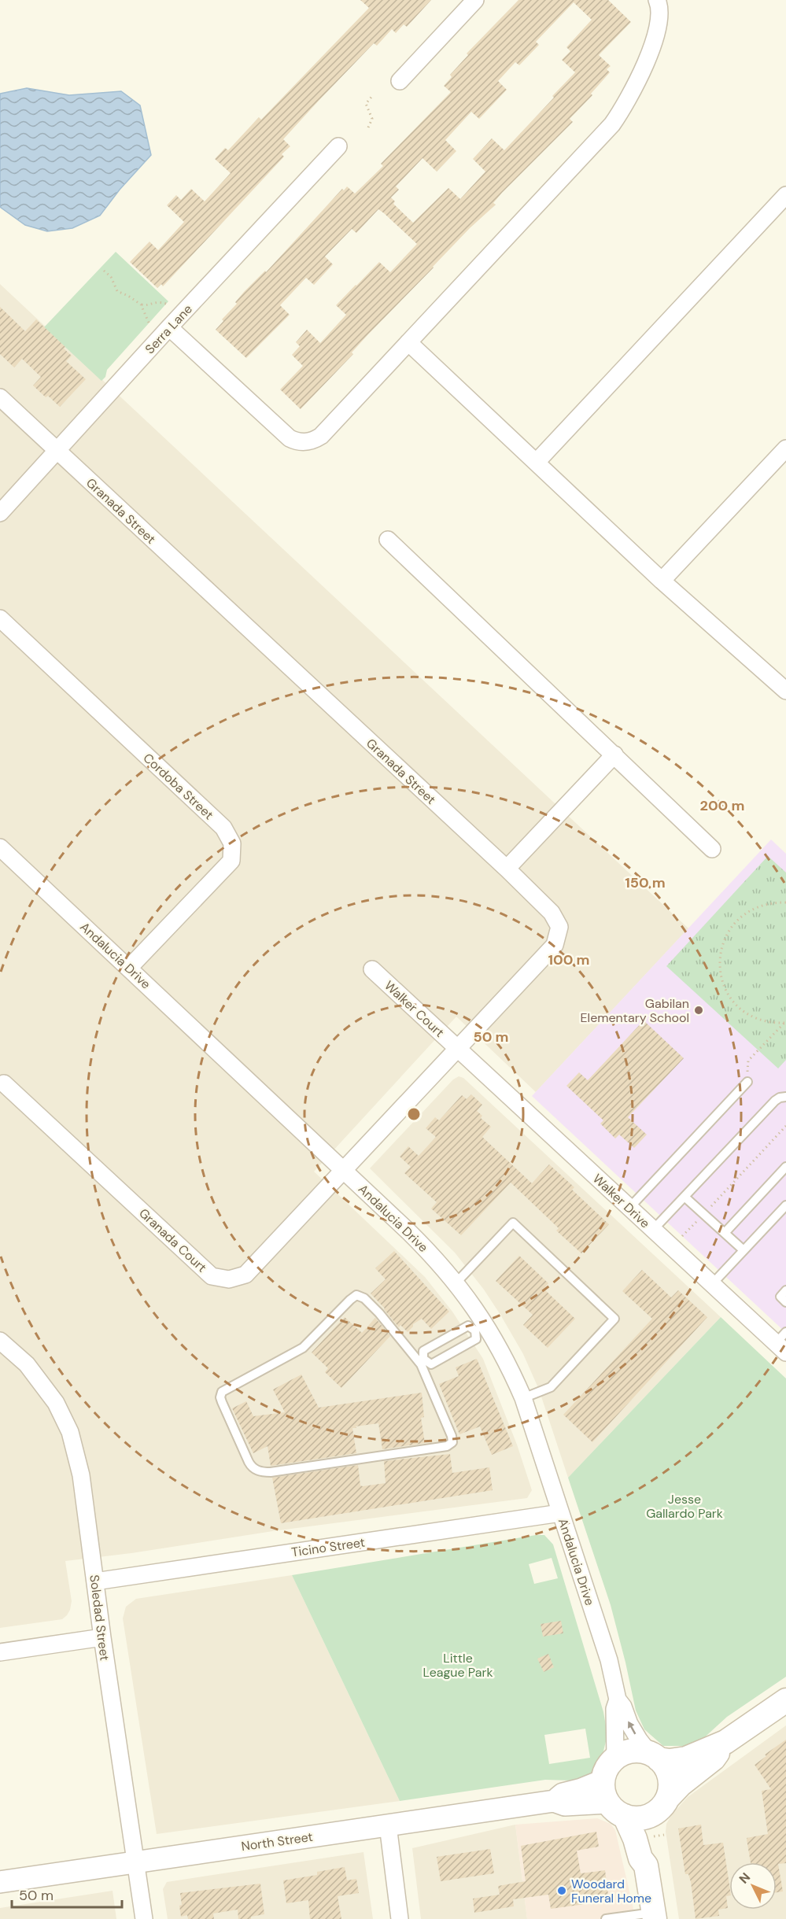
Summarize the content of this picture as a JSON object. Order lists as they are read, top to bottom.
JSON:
{
  "streets": {
    "street": [
      "Serra Lane",
      "Granada Street",
      "Cordoba Street",
      "Andalucia Drive",
      "Walker Court",
      "Walker Drive",
      "Granada Court",
      "Ticino Street",
      "Soledad Street",
      "North Street"
    ]
  },
  "crossings": [
    ["Serra Lane", "Granada Street"],
    ["Granada Street", "Andalucia Drive"],
    ["Granada Street", "Walker Court"],
    ["Granada Street", "Walker Drive"],
    ["Granada Street", "Granada Court"],
    ["Cordoba Street", "Andalucia Drive"],
    ["Andalucia Drive", "Granada Court"],
    ["Andalucia Drive", "Ticino Street"],
    ["Andalucia Drive", "North Street"],
    ["Walker Court", "Walker Drive"],
    ["Ticino Street", "Soledad Street"],
    ["Soledad Street", "North Street"]
  ],
  "parks": ["Jesse Gallardo Park", "Little League Park"],
  "places": ["Gabilan Elementary School", "Woodard Funeral Home"],
  "scale_bar": "50 m",
  "north": "top left",
  "rings": [
    "200 m",
    "150 m",
    "100 m",
    "50 m"
  ]
}
